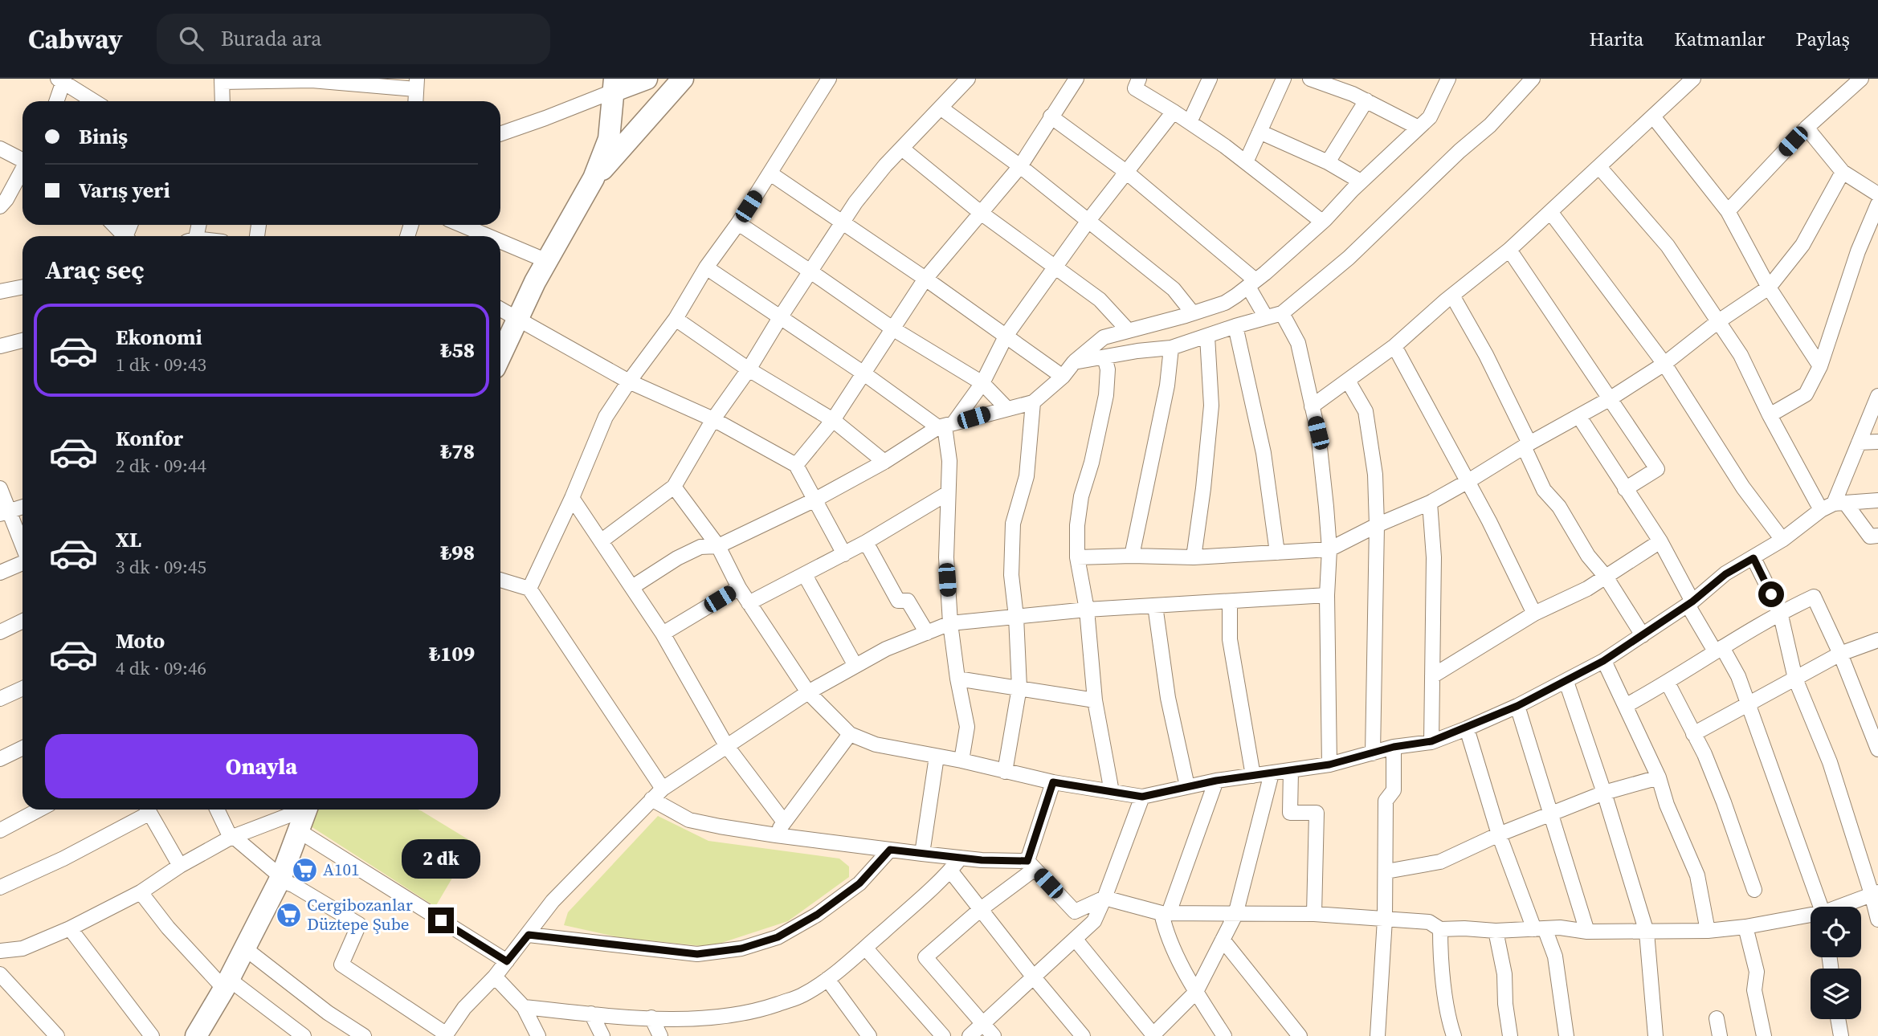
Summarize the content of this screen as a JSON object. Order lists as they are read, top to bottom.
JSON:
{
  "places": {
    "supermarket": ["A101", "Cergibozanlar Düztepe Şube"]
  },
  "page": {
    "header": "Cabway",
    "search": "Burada ara",
    "nav": ["Harita", "Katmanlar", "Paylaş"],
    "banner": ["Biniş", "Varış yeri"],
    "heading": "Araç seç",
    "list": [
      {
        "name": "Ekonomi",
        "note": "1 dk · 09:43",
        "value": "₺58"
      },
      {
        "name": "Konfor",
        "note": "2 dk · 09:44",
        "value": "₺78"
      },
      {
        "name": "XL",
        "note": "3 dk · 09:45",
        "value": "₺98"
      },
      {
        "name": "Moto",
        "note": "4 dk · 09:46",
        "value": "₺109"
      }
    ],
    "buttons": "Onayla",
    "bubble": "2 dk"
  }
}
